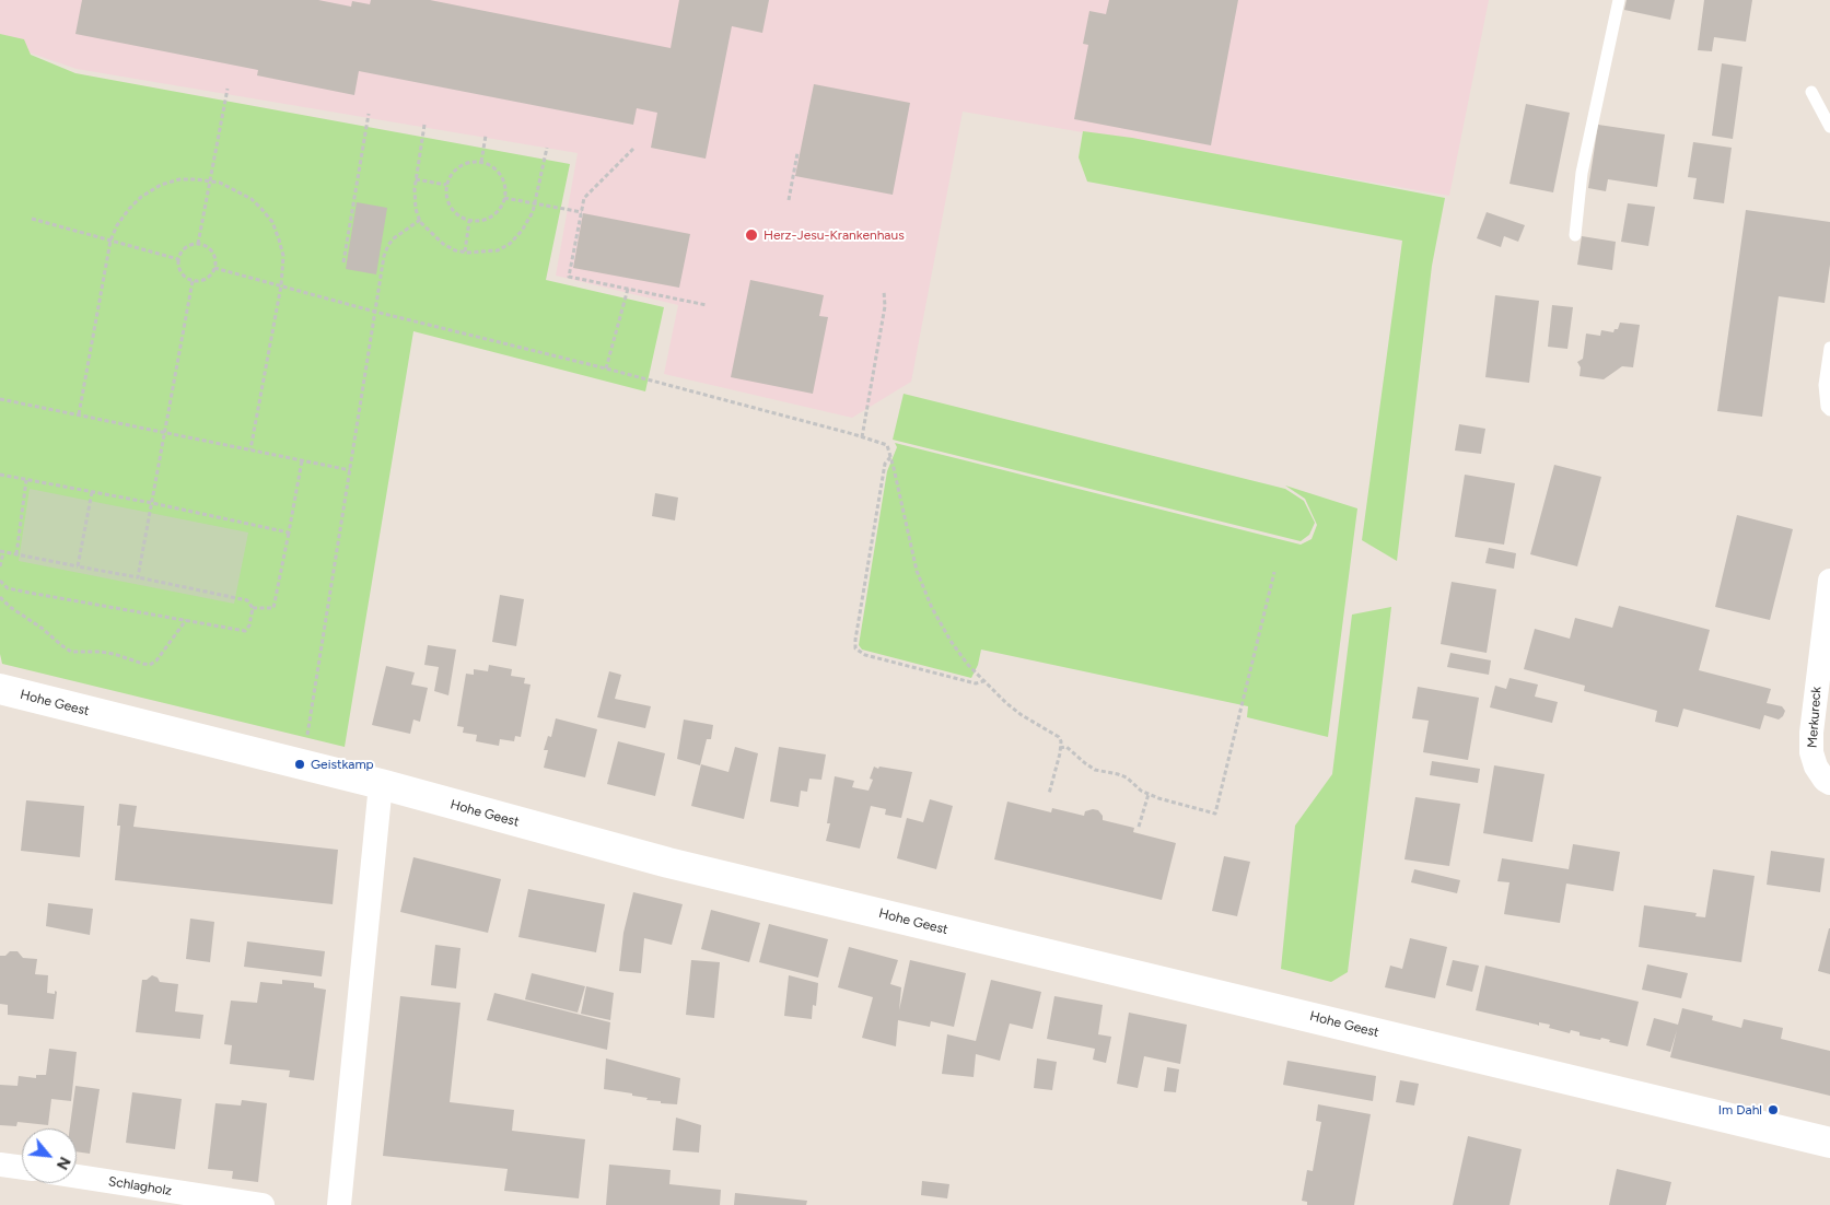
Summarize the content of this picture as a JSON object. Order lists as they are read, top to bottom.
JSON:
{
  "streets": {
    "street": ["Hohe Geest", "Merkureck", "Schlagholz"]
  },
  "places": ["Herz-Jesu-Krankenhaus", "Geistkamp", "Im Dahl"],
  "north": "bottom right"
}
